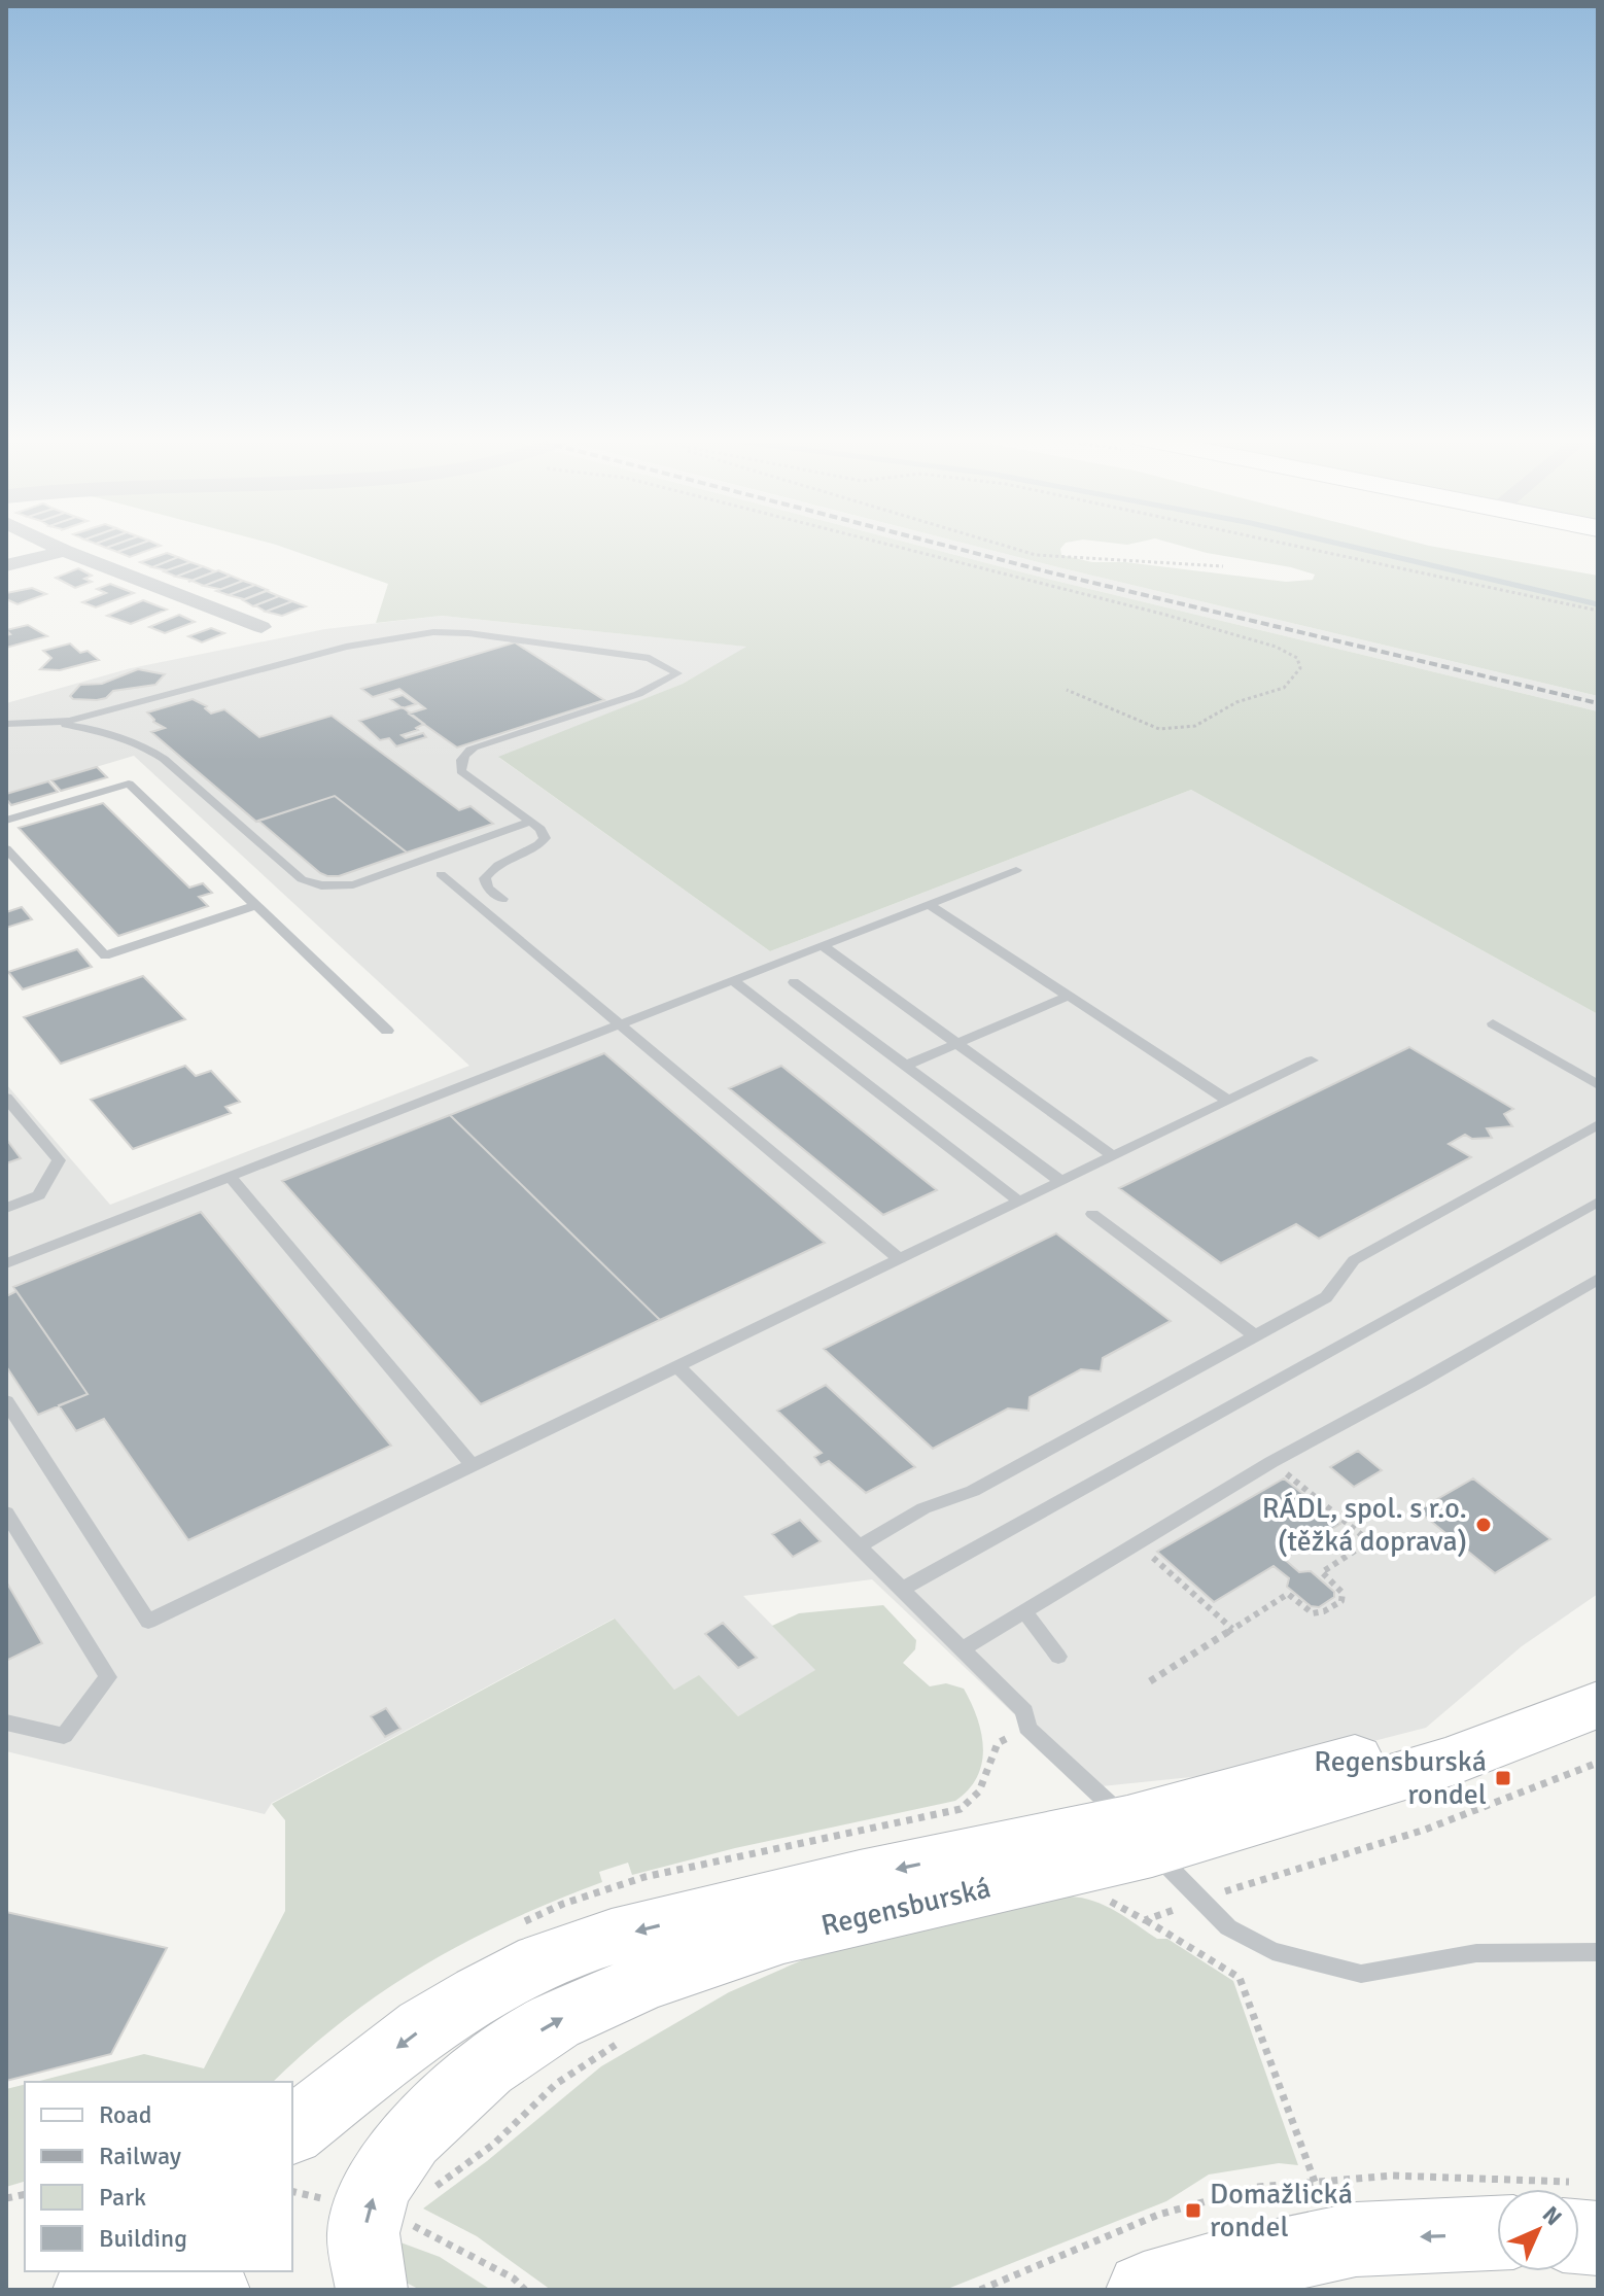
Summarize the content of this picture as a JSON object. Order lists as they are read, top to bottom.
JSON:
{
  "streets": {
    "main road": ["Regensburská"]
  },
  "places": {
    "other": ["RÁDL, spol. s r.o. (těžká doprava)"],
    "transit": ["Regensburská rondel", "Domažlická rondel"]
  },
  "legend": [
    "Road",
    "Railway",
    "Park",
    "Building"
  ],
  "north": "top right"
}
